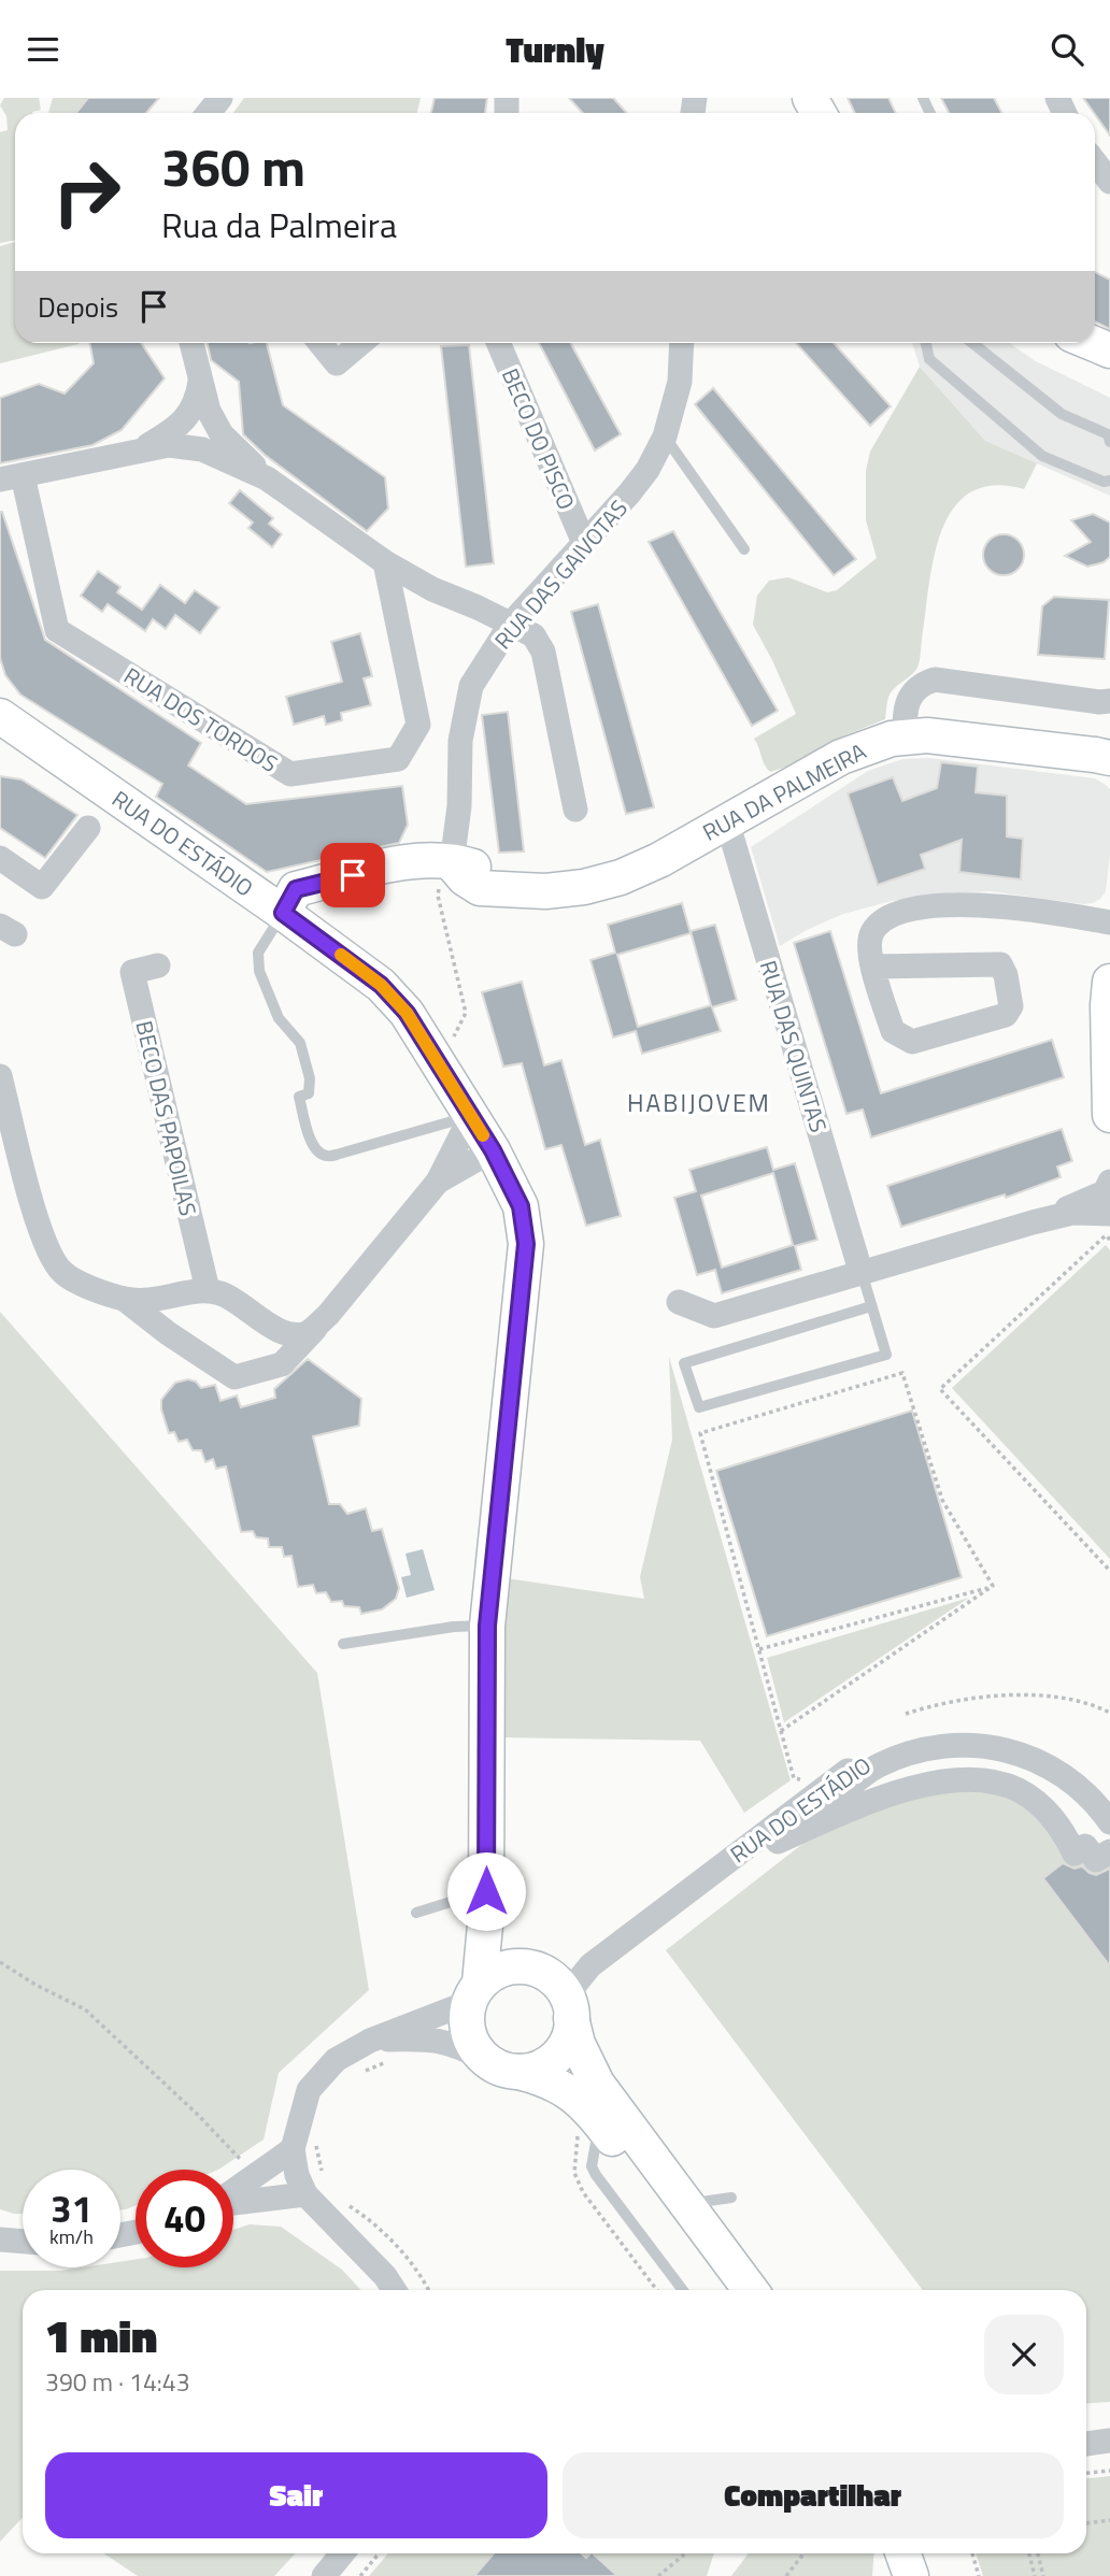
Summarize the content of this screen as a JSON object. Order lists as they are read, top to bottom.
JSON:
{
  "streets": {
    "street": [
      "BECO DO PISCO",
      "RUA DAS GAIVOTAS",
      "RUA DOS TORDOS",
      "RUA DA PALMEIRA",
      "RUA DO ESTÁDIO",
      "RUA DAS QUINTAS",
      "BECO DAS PAPOILAS"
    ]
  },
  "crossings": [
    ["BECO DO PISCO", "RUA DAS GAIVOTAS"],
    ["RUA DAS GAIVOTAS", "RUA DOS TORDOS"],
    ["RUA DAS GAIVOTAS", "RUA DA PALMEIRA"],
    ["RUA DA PALMEIRA", "RUA DO ESTÁDIO"],
    ["RUA DA PALMEIRA", "RUA DAS QUINTAS"]
  ],
  "districts": ["HABIJOVEM"],
  "page": {
    "header": "Turnly",
    "turn": ["360 m", "Rua da Palmeira"],
    "then": "Depois",
    "speed": "31 km/h",
    "limit": "40",
    "heading": ["1 min", "390 m · 14:43"],
    "buttons": ["Sair", "Compartilhar"]
  }
}
